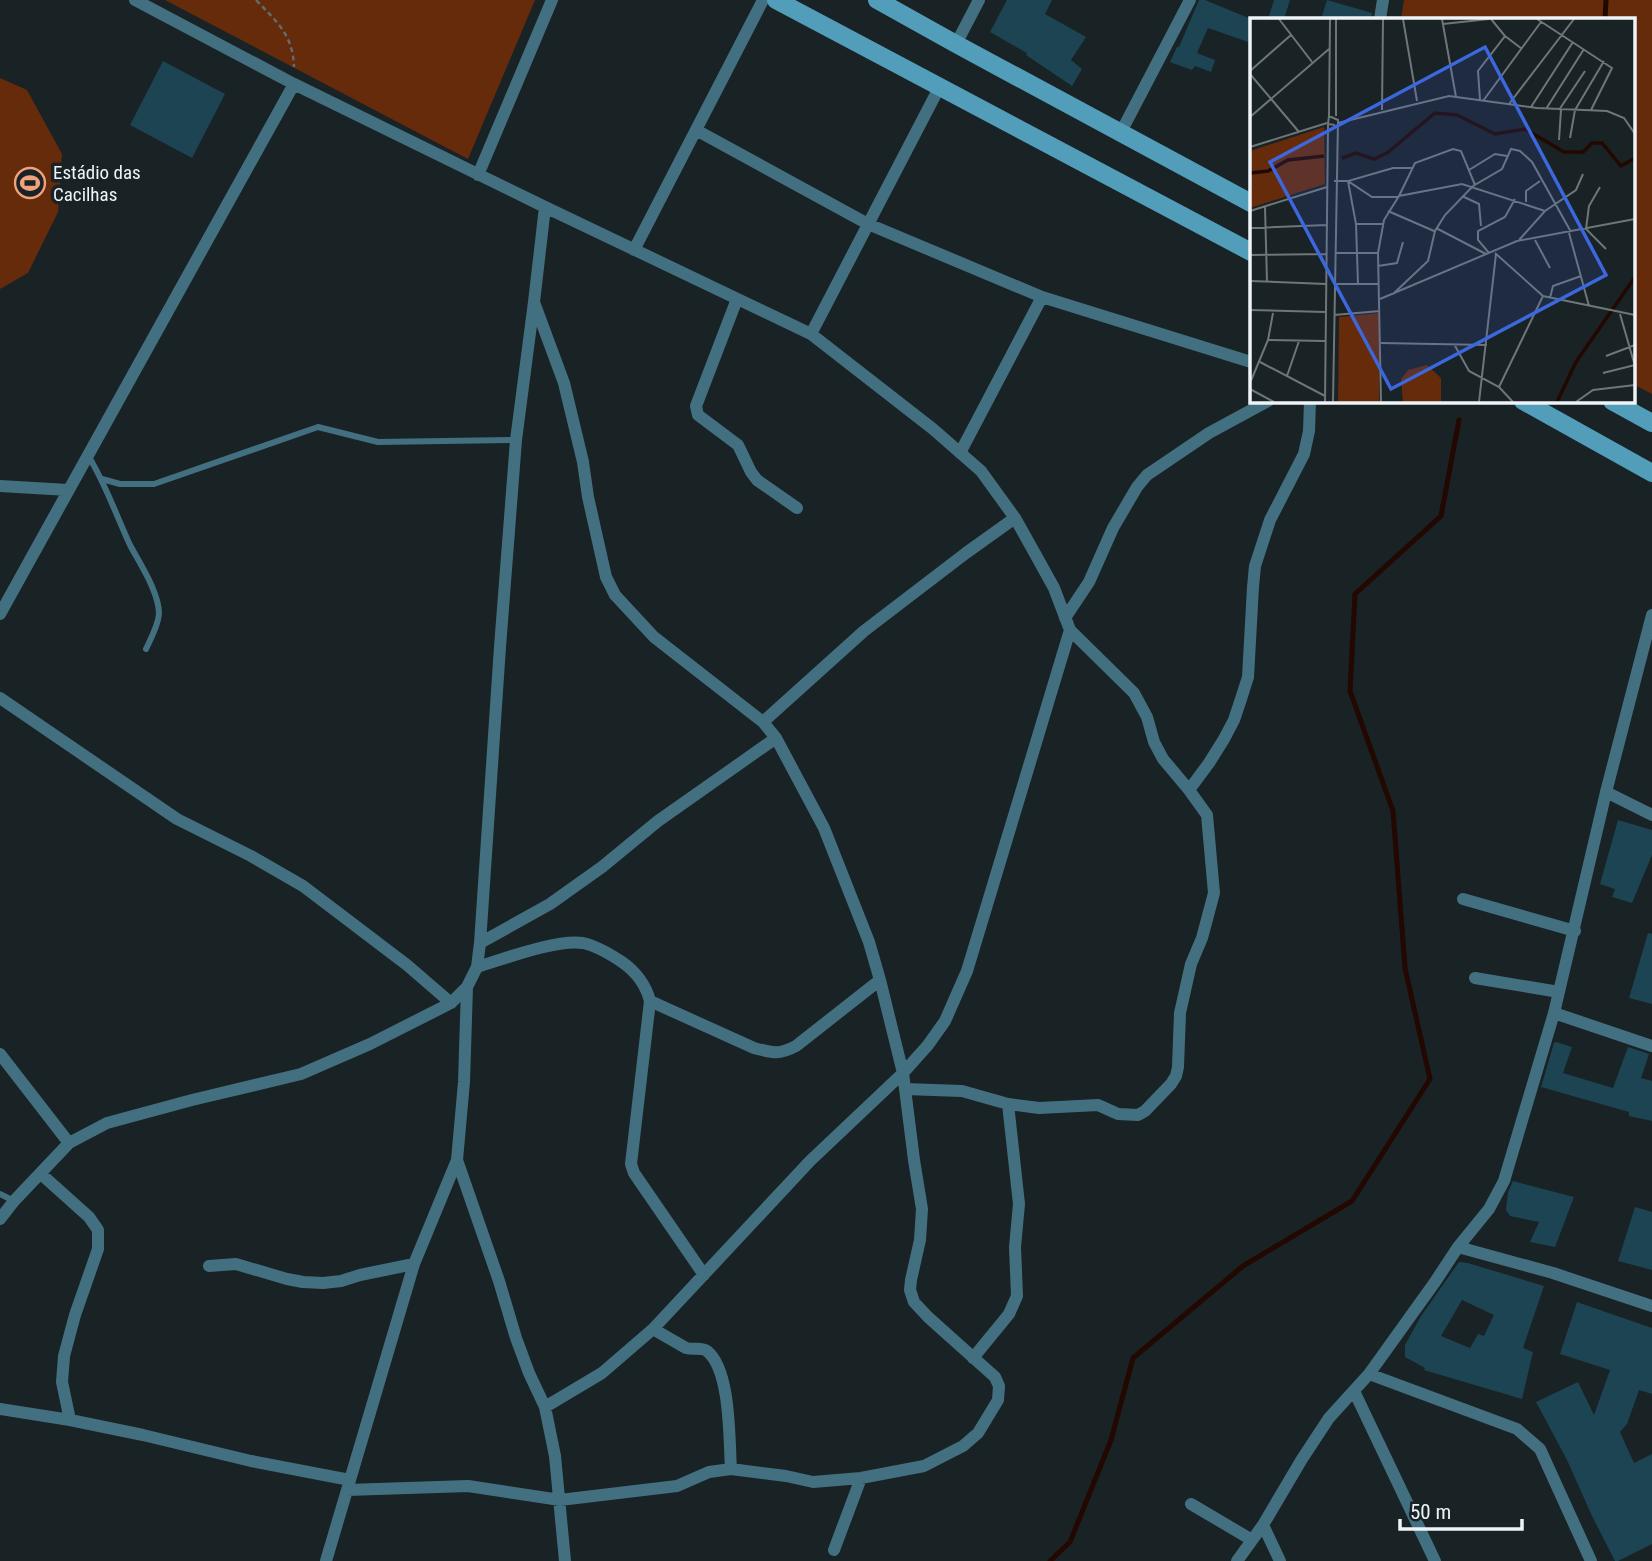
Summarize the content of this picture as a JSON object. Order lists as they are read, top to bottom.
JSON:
{
  "places": {
    "sports": ["Estádio das Cacilhas"]
  },
  "scale_bar": "50 m"
}
